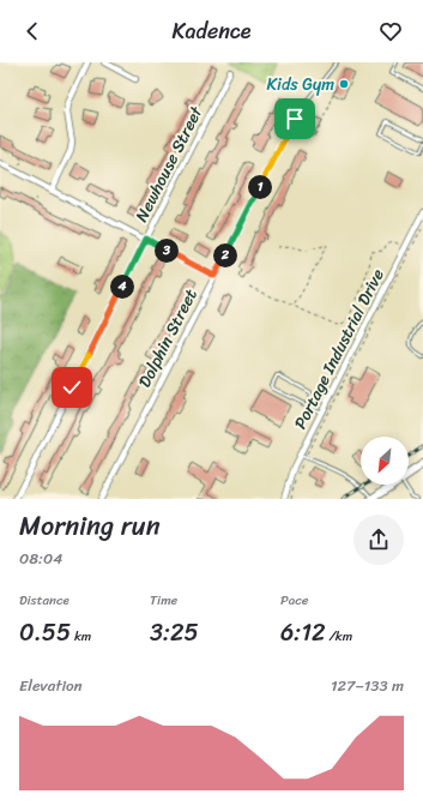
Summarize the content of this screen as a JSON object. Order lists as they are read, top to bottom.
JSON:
{
  "streets": {
    "street": ["Newhouse Street", "Dolphin Street", "Portage Industrial Drive"]
  },
  "places": ["Kids Gym"],
  "north": "bottom left",
  "page": {
    "header": "Kadence",
    "pins": [
      "1",
      "3",
      "2",
      "4"
    ],
    "heading": ["Morning run", "08:04"],
    "stats": [
      ["Distance", "0.55 km"],
      ["Time", "3:25"],
      ["Pace", "6:12 /km"]
    ],
    "chart": ["Elevation", "127–133 m"]
  }
}
